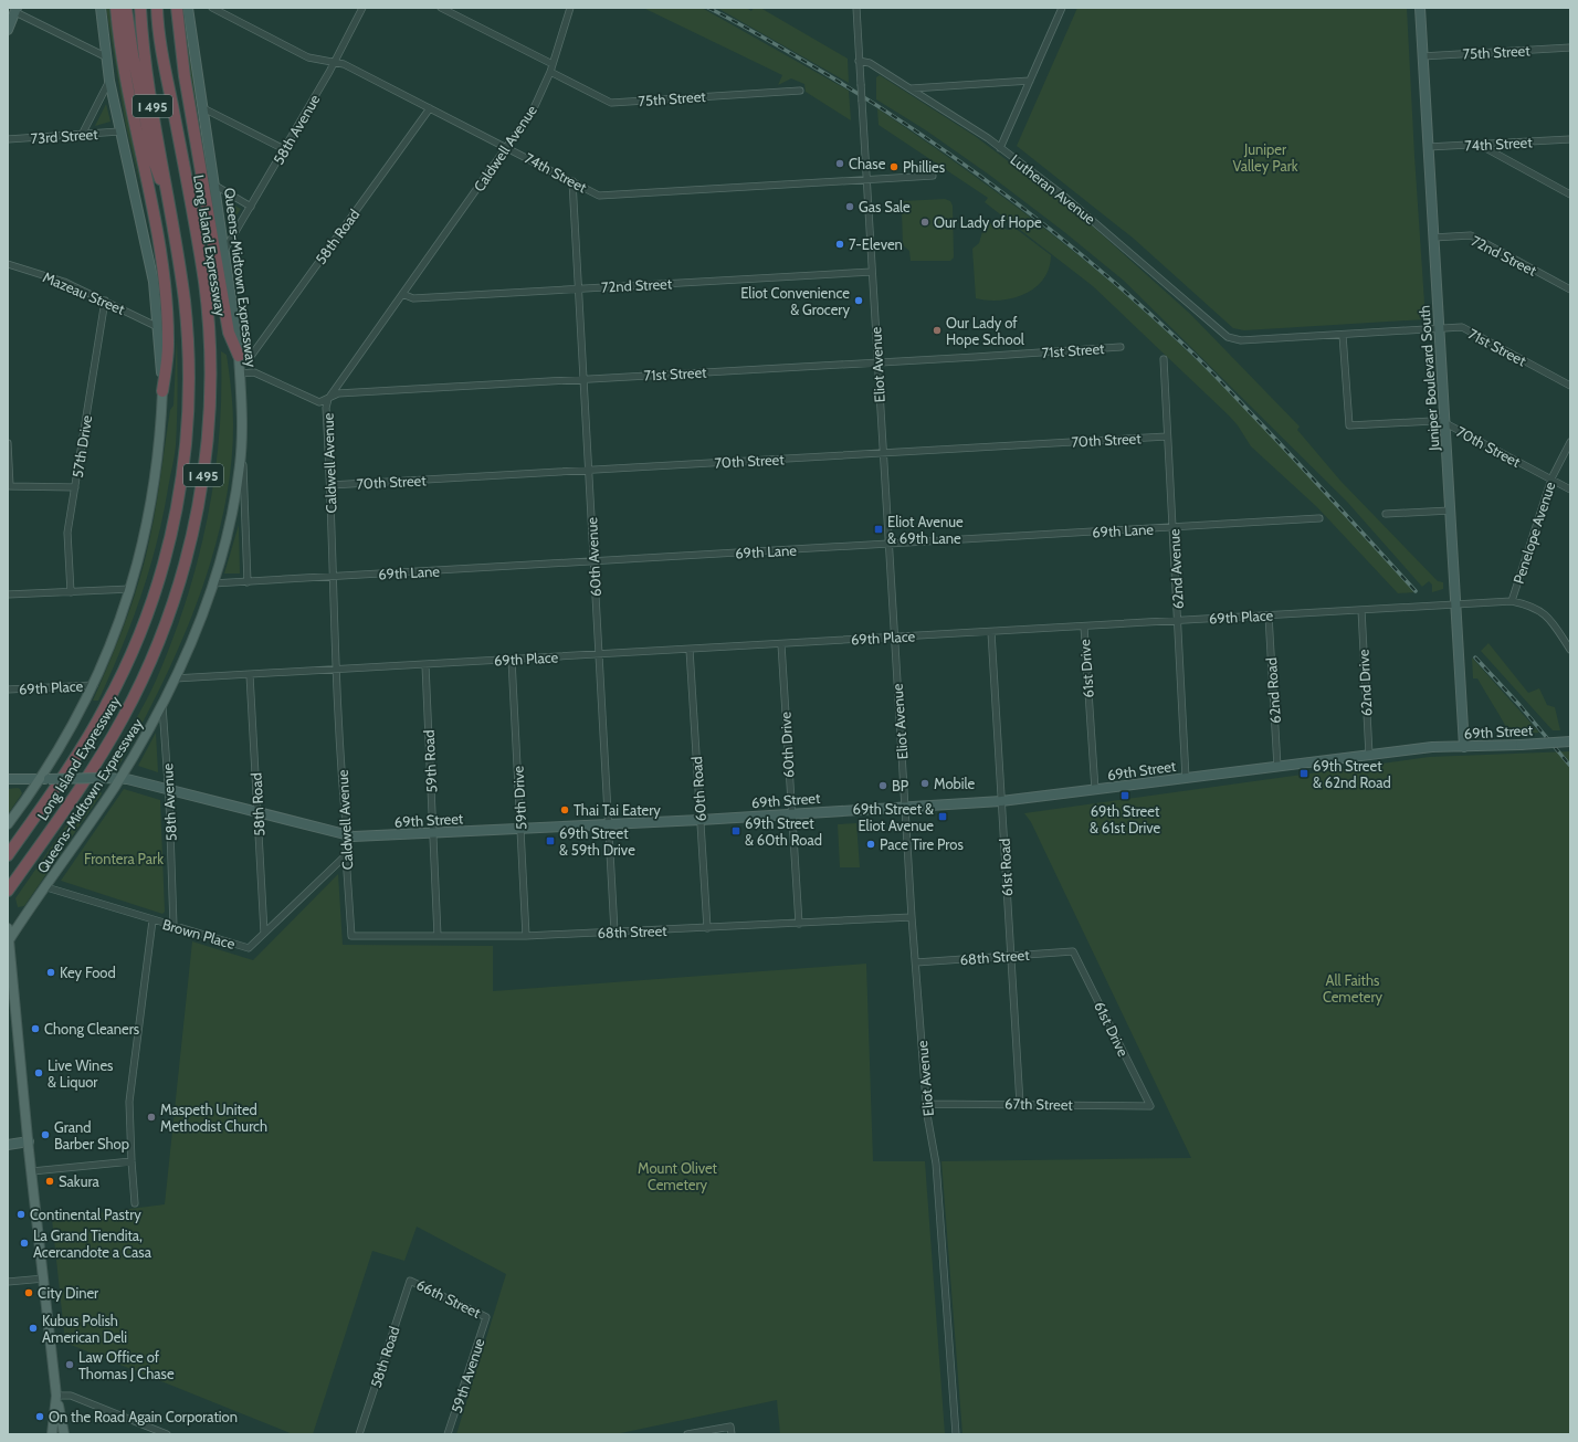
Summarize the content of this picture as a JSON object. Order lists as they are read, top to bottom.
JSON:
{
  "streets": {
    "highway": ["I 495", "Long Island Expressway"],
    "main road": ["Queens-Midtown Expressway", "Juniper Boulevard South", "69th Street"],
    "street": [
      "75th Street",
      "58th Avenue",
      "73rd Street",
      "74th Street",
      "Caldwell Avenue",
      "Lutheran Avenue",
      "58th Road",
      "72nd Street",
      "Mazeau Street",
      "71st Street",
      "Eliot Avenue",
      "70th Street",
      "57th Drive",
      "69th Lane",
      "Penelope Avenue",
      "60th Avenue",
      "62nd Avenue",
      "69th Place",
      "61st Drive",
      "62nd Drive",
      "62nd Road",
      "60th Drive",
      "59th Road",
      "60th Road",
      "59th Drive",
      "61st Road",
      "68th Street",
      "Brown Place",
      "67th Street",
      "66th Street",
      "59th Avenue"
    ]
  },
  "crossings": [
    ["75th Street", "Caldwell Avenue"],
    ["75th Street", "Juniper Boulevard South"],
    ["58th Avenue", "74th Street"],
    ["58th Avenue", "Queens-Midtown Expressway"],
    ["58th Avenue", "69th Street"],
    ["58th Avenue", "Brown Place"],
    ["74th Street", "Caldwell Avenue"],
    ["74th Street", "58th Road"],
    ["74th Street", "Eliot Avenue"],
    ["74th Street", "Juniper Boulevard South"],
    ["74th Street", "60th Avenue"],
    ["Caldwell Avenue", "72nd Street"],
    ["Caldwell Avenue", "71st Street"],
    ["Caldwell Avenue", "70th Street"],
    ["Caldwell Avenue", "69th Lane"],
    ["Caldwell Avenue", "69th Place"],
    ["Caldwell Avenue", "69th Street"],
    ["Caldwell Avenue", "68th Street"],
    ["Caldwell Avenue", "Brown Place"],
    ["Lutheran Avenue", "71st Street"],
    ["Lutheran Avenue", "Eliot Avenue"],
    ["58th Road", "Queens-Midtown Expressway"],
    ["58th Road", "69th Place"],
    ["58th Road", "69th Street"],
    ["58th Road", "Brown Place"],
    ["58th Road", "66th Street"],
    ["72nd Street", "Eliot Avenue"],
    ["72nd Street", "Juniper Boulevard South"],
    ["72nd Street", "60th Avenue"],
    ["Queens-Midtown Expressway", "71st Street"],
    ["Queens-Midtown Expressway", "69th Lane"],
    ["Queens-Midtown Expressway", "69th Place"],
    ["Queens-Midtown Expressway", "69th Street"],
    ["Queens-Midtown Expressway", "Brown Place"],
    ["Mazeau Street", "57th Drive"],
    ["71st Street", "Eliot Avenue"],
    ["71st Street", "Juniper Boulevard South"],
    ["71st Street", "70th Street"],
    ["71st Street", "60th Avenue"],
    ["Eliot Avenue", "70th Street"],
    ["Eliot Avenue", "69th Lane"],
    ["Eliot Avenue", "69th Place"],
    ["Eliot Avenue", "69th Street"],
    ["Eliot Avenue", "68th Street"],
    ["Eliot Avenue", "67th Street"],
    ["Juniper Boulevard South", "70th Street"],
    ["Juniper Boulevard South", "69th Place"],
    ["Juniper Boulevard South", "69th Street"],
    ["70th Street", "Penelope Avenue"],
    ["70th Street", "60th Avenue"],
    ["70th Street", "62nd Avenue"],
    ["69th Lane", "60th Avenue"],
    ["69th Lane", "62nd Avenue"],
    ["Penelope Avenue", "69th Place"],
    ["60th Avenue", "69th Place"],
    ["60th Avenue", "69th Street"],
    ["60th Avenue", "68th Street"],
    ["62nd Avenue", "69th Place"],
    ["62nd Avenue", "69th Street"],
    ["69th Place", "61st Drive"],
    ["69th Place", "62nd Drive"],
    ["69th Place", "62nd Road"],
    ["69th Place", "60th Drive"],
    ["69th Place", "59th Road"],
    ["69th Place", "60th Road"],
    ["69th Place", "59th Drive"],
    ["69th Place", "61st Road"],
    ["61st Drive", "69th Street"],
    ["61st Drive", "68th Street"],
    ["61st Drive", "67th Street"],
    ["62nd Drive", "69th Street"],
    ["62nd Road", "69th Street"],
    ["69th Street", "60th Drive"],
    ["69th Street", "59th Road"],
    ["69th Street", "60th Road"],
    ["69th Street", "59th Drive"],
    ["69th Street", "61st Road"],
    ["60th Drive", "68th Street"],
    ["59th Road", "68th Street"],
    ["60th Road", "68th Street"],
    ["59th Drive", "68th Street"],
    ["61st Road", "68th Street"],
    ["61st Road", "67th Street"],
    ["66th Street", "59th Avenue"]
  ],
  "parks": [
    "Juniper Valley Park",
    "Frontera Park",
    "All Faiths Cemetery",
    "Mount Olivet Cemetery"
  ],
  "places": {
    "other": [
      "Chase",
      "Phillies",
      "Gas Sale",
      "Our Lady of Hope",
      "7-Eleven",
      "Eliot Convenience & Grocery",
      "Our Lady of Hope School",
      "Mobile",
      "BP",
      "Thai Tai Eatery",
      "Pace Tire Pros",
      "Key Food",
      "Chong Cleaners",
      "Live Wines & Liquor",
      "Maspeth United Methodist Church",
      "Grand Barber Shop",
      "Sakura",
      "Continental Pastry",
      "La Grand Tiendita, Acercandote a Casa",
      "City Diner",
      "Kubus Polish American Deli",
      "Law Office of Thomas J Chase",
      "On the Road Again Corporation"
    ],
    "transit": [
      "Eliot Avenue & 69th Lane",
      "69th Street & 62nd Road",
      "69th Street & 61st Drive",
      "69th Street & Eliot Avenue",
      "69th Street & 60th Road",
      "69th Street & 59th Drive"
    ]
  }
}
